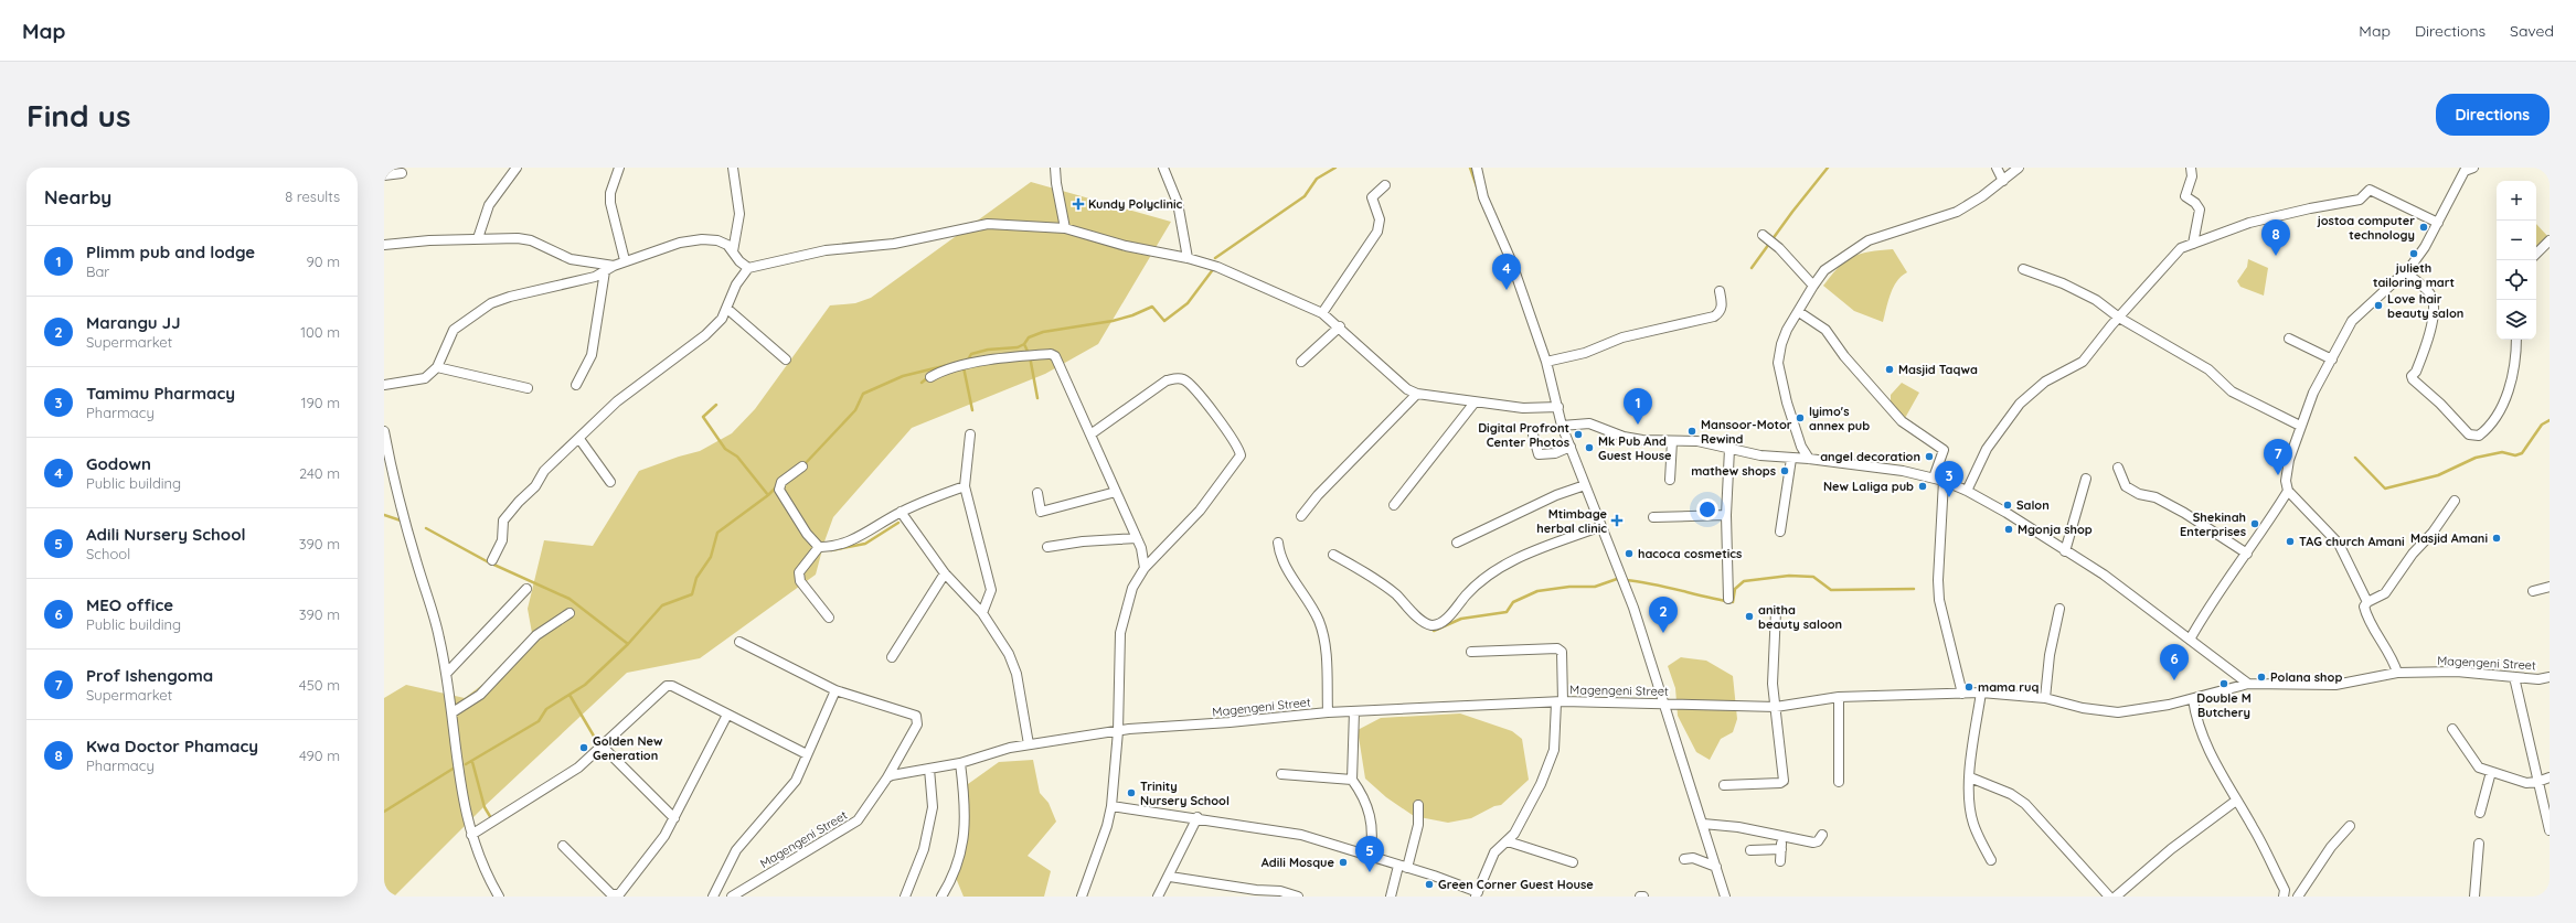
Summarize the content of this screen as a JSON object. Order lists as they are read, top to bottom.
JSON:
{
  "streets": {
    "street": ["Magengeni Street"]
  },
  "places": {
    "health": ["Kundy Polyclinic", "Mtimbage herbal clinic"],
    "other": [
      "jostoa computer technology",
      "julieth tailoring mart",
      "Love hair beauty salon",
      "Masjid Taqwa",
      "lyimo's annex pub",
      "Mansoor-Motor Rewind",
      "Digital Profront Center Photos",
      "Mk Pub And Guest House",
      "angel decoration",
      "mathew shops",
      "New Laliga pub",
      "Salon",
      "Shekinah Enterprises",
      "Mgonja shop",
      "Masjid Amani",
      "TAG church Amani",
      "hacoca cosmetics",
      "anitha beauty saloon",
      "Polana shop",
      "Double M Butchery",
      "mama ruq",
      "Golden New Generation",
      "Trinity Nursery School",
      "Adili Mosque",
      "Green Corner Guest House"
    ]
  },
  "page": {
    "header": "Map",
    "nav": ["Map", "Directions", "Saved"],
    "buttons": "Directions",
    "title": "Find us",
    "heading": ["Nearby", "8 results"],
    "map_buttons": ["+", "−"],
    "pins": [
      "8",
      "4",
      "1",
      "7",
      "3",
      "2",
      "6",
      "5"
    ],
    "list": [
      {
        "mark": "1",
        "name": "Plimm pub and lodge",
        "note": "Bar",
        "value": "90 m"
      },
      {
        "mark": "2",
        "name": "Marangu JJ",
        "note": "Supermarket",
        "value": "100 m"
      },
      {
        "mark": "3",
        "name": "Tamimu Pharmacy",
        "note": "Pharmacy",
        "value": "190 m"
      },
      {
        "mark": "4",
        "name": "Godown",
        "note": "Public building",
        "value": "240 m"
      },
      {
        "mark": "5",
        "name": "Adili Nursery School",
        "note": "School",
        "value": "390 m"
      },
      {
        "mark": "6",
        "name": "MEO office",
        "note": "Public building",
        "value": "390 m"
      },
      {
        "mark": "7",
        "name": "Prof Ishengoma",
        "note": "Supermarket",
        "value": "450 m"
      },
      {
        "mark": "8",
        "name": "Kwa Doctor Phamacy",
        "note": "Pharmacy",
        "value": "490 m"
      }
    ]
  }
}
